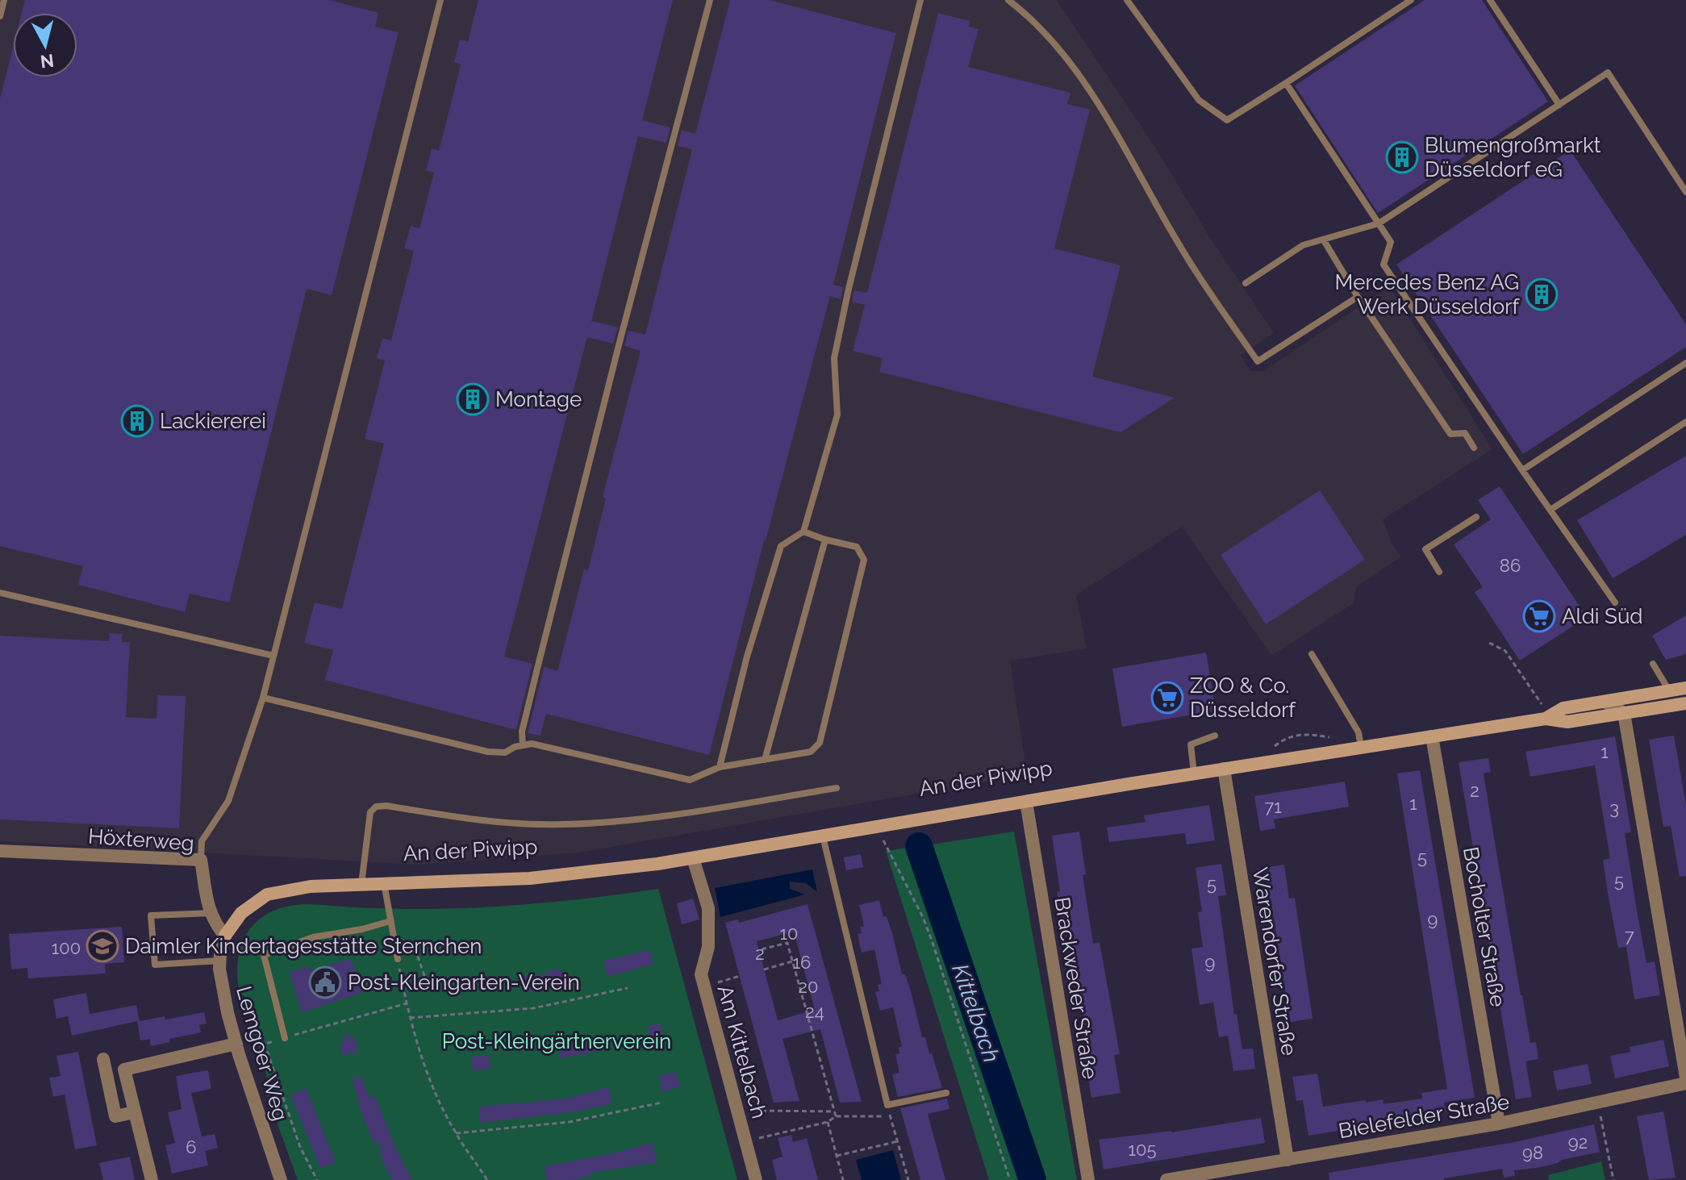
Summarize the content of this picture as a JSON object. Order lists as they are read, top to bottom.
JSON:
{
  "streets": {
    "street": [
      "An der Piwipp",
      "Höxterweg",
      "Bocholter Straße",
      "Warendorfer Straße",
      "Brackweder Straße",
      "Am Kittelbach",
      "Lemgoer Weg",
      "Bielefelder Straße"
    ]
  },
  "crossings": [
    ["An der Piwipp", "Höxterweg"],
    ["An der Piwipp", "Bocholter Straße"],
    ["An der Piwipp", "Warendorfer Straße"],
    ["An der Piwipp", "Brackweder Straße"],
    ["An der Piwipp", "Am Kittelbach"],
    ["An der Piwipp", "Lemgoer Weg"],
    ["Höxterweg", "Lemgoer Weg"],
    ["Bocholter Straße", "Bielefelder Straße"],
    ["Warendorfer Straße", "Bielefelder Straße"]
  ],
  "water": ["Kittelbach"],
  "parks": ["Post-Kleingärtnerverein"],
  "places": {
    "building": [
      "Blumengroßmarkt Düsseldorf eG",
      "Mercedes Benz AG Werk Düsseldorf",
      "Montage",
      "Lackiererei"
    ],
    "supermarket": ["Aldi Süd", "ZOO & Co. Düsseldorf"],
    "school or university": ["Daimler Kindertagesstätte Sternchen"],
    "public building": ["Post-Kleingarten-Verein"]
  },
  "house_numbers": [
    "86",
    "1",
    "2",
    "1",
    "71",
    "3",
    "5",
    "5",
    "5",
    "9",
    "10",
    "7",
    "100",
    "2",
    "16",
    "9",
    "20",
    "24",
    "92",
    "6",
    "105",
    "98"
  ],
  "north": "bottom"
}
